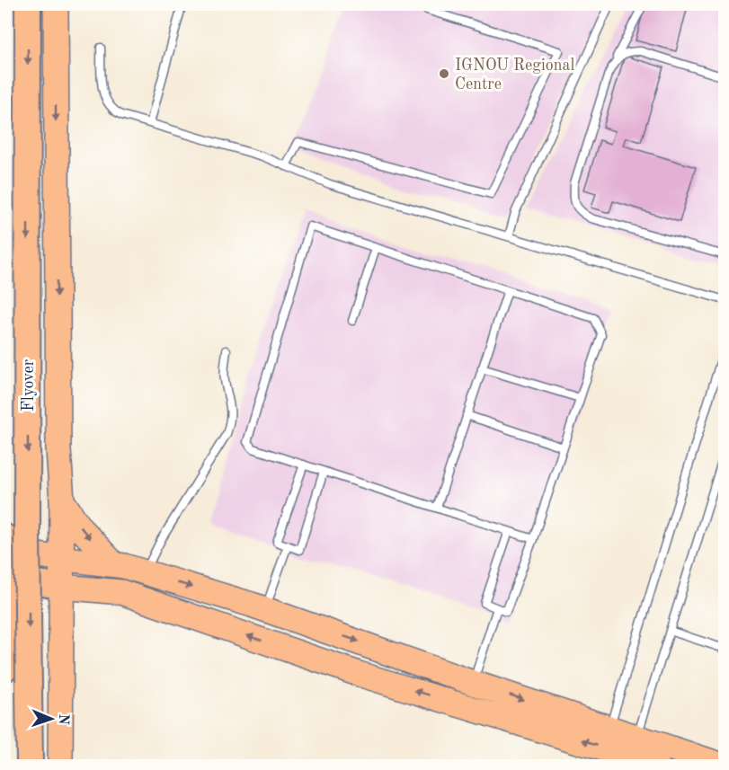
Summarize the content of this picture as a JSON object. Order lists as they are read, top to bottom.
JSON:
{
  "streets": {
    "highway": ["Flyover"]
  },
  "one_way": ["Flyover"],
  "places": ["IGNOU Regional Centre"],
  "north": "right"
}
